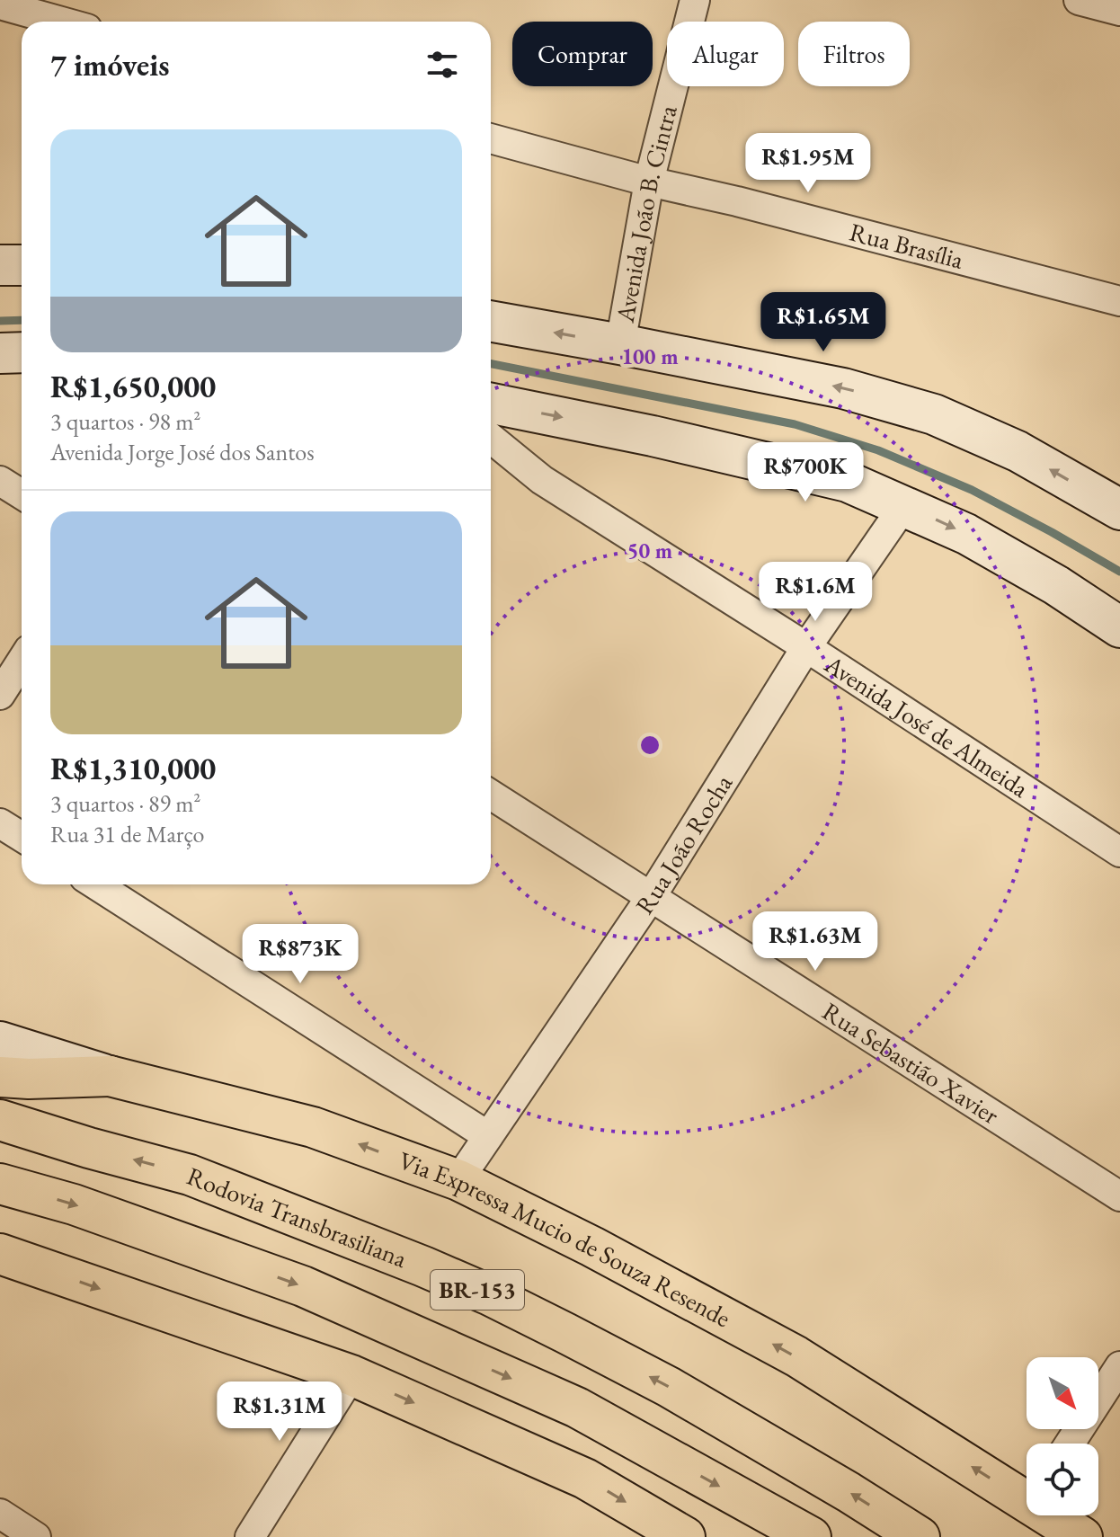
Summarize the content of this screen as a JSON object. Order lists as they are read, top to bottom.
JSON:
{
  "streets": {
    "main road": ["Rodovia Transbrasiliana", "Via Expressa Mucio de Souza Resende", "BR-153"],
    "street": [
      "Avenida João B. Cintra",
      "Rua Brasília",
      "Avenida José de Almeida",
      "Rua João Rocha",
      "Rua Sebastião Xavier"
    ]
  },
  "crossings": [
    ["Avenida João B. Cintra", "Rua Brasília"],
    ["Avenida José de Almeida", "Rua João Rocha"],
    ["Rua João Rocha", "Rua Sebastião Xavier"],
    ["Rua João Rocha", "Via Expressa Mucio de Souza Resende"]
  ],
  "north": "bottom right",
  "page": {
    "chip": ["Comprar", "Alugar", "Filtros"],
    "heading": "7 imóveis",
    "list": [
      {
        "name": "R$1,650,000",
        "note": "3 quartos · 98 m² · Avenida Jorge José dos Santos"
      },
      {
        "name": "R$1,310,000",
        "note": "3 quartos · 89 m² · Rua 31 de Março"
      }
    ],
    "price": [
      "R$1.95M",
      "R$1.65M",
      "R$700K",
      "R$1.6M",
      "R$1.63M",
      "R$873K",
      "R$1.31M"
    ]
  },
  "rings": ["100 m", "50 m"]
}
